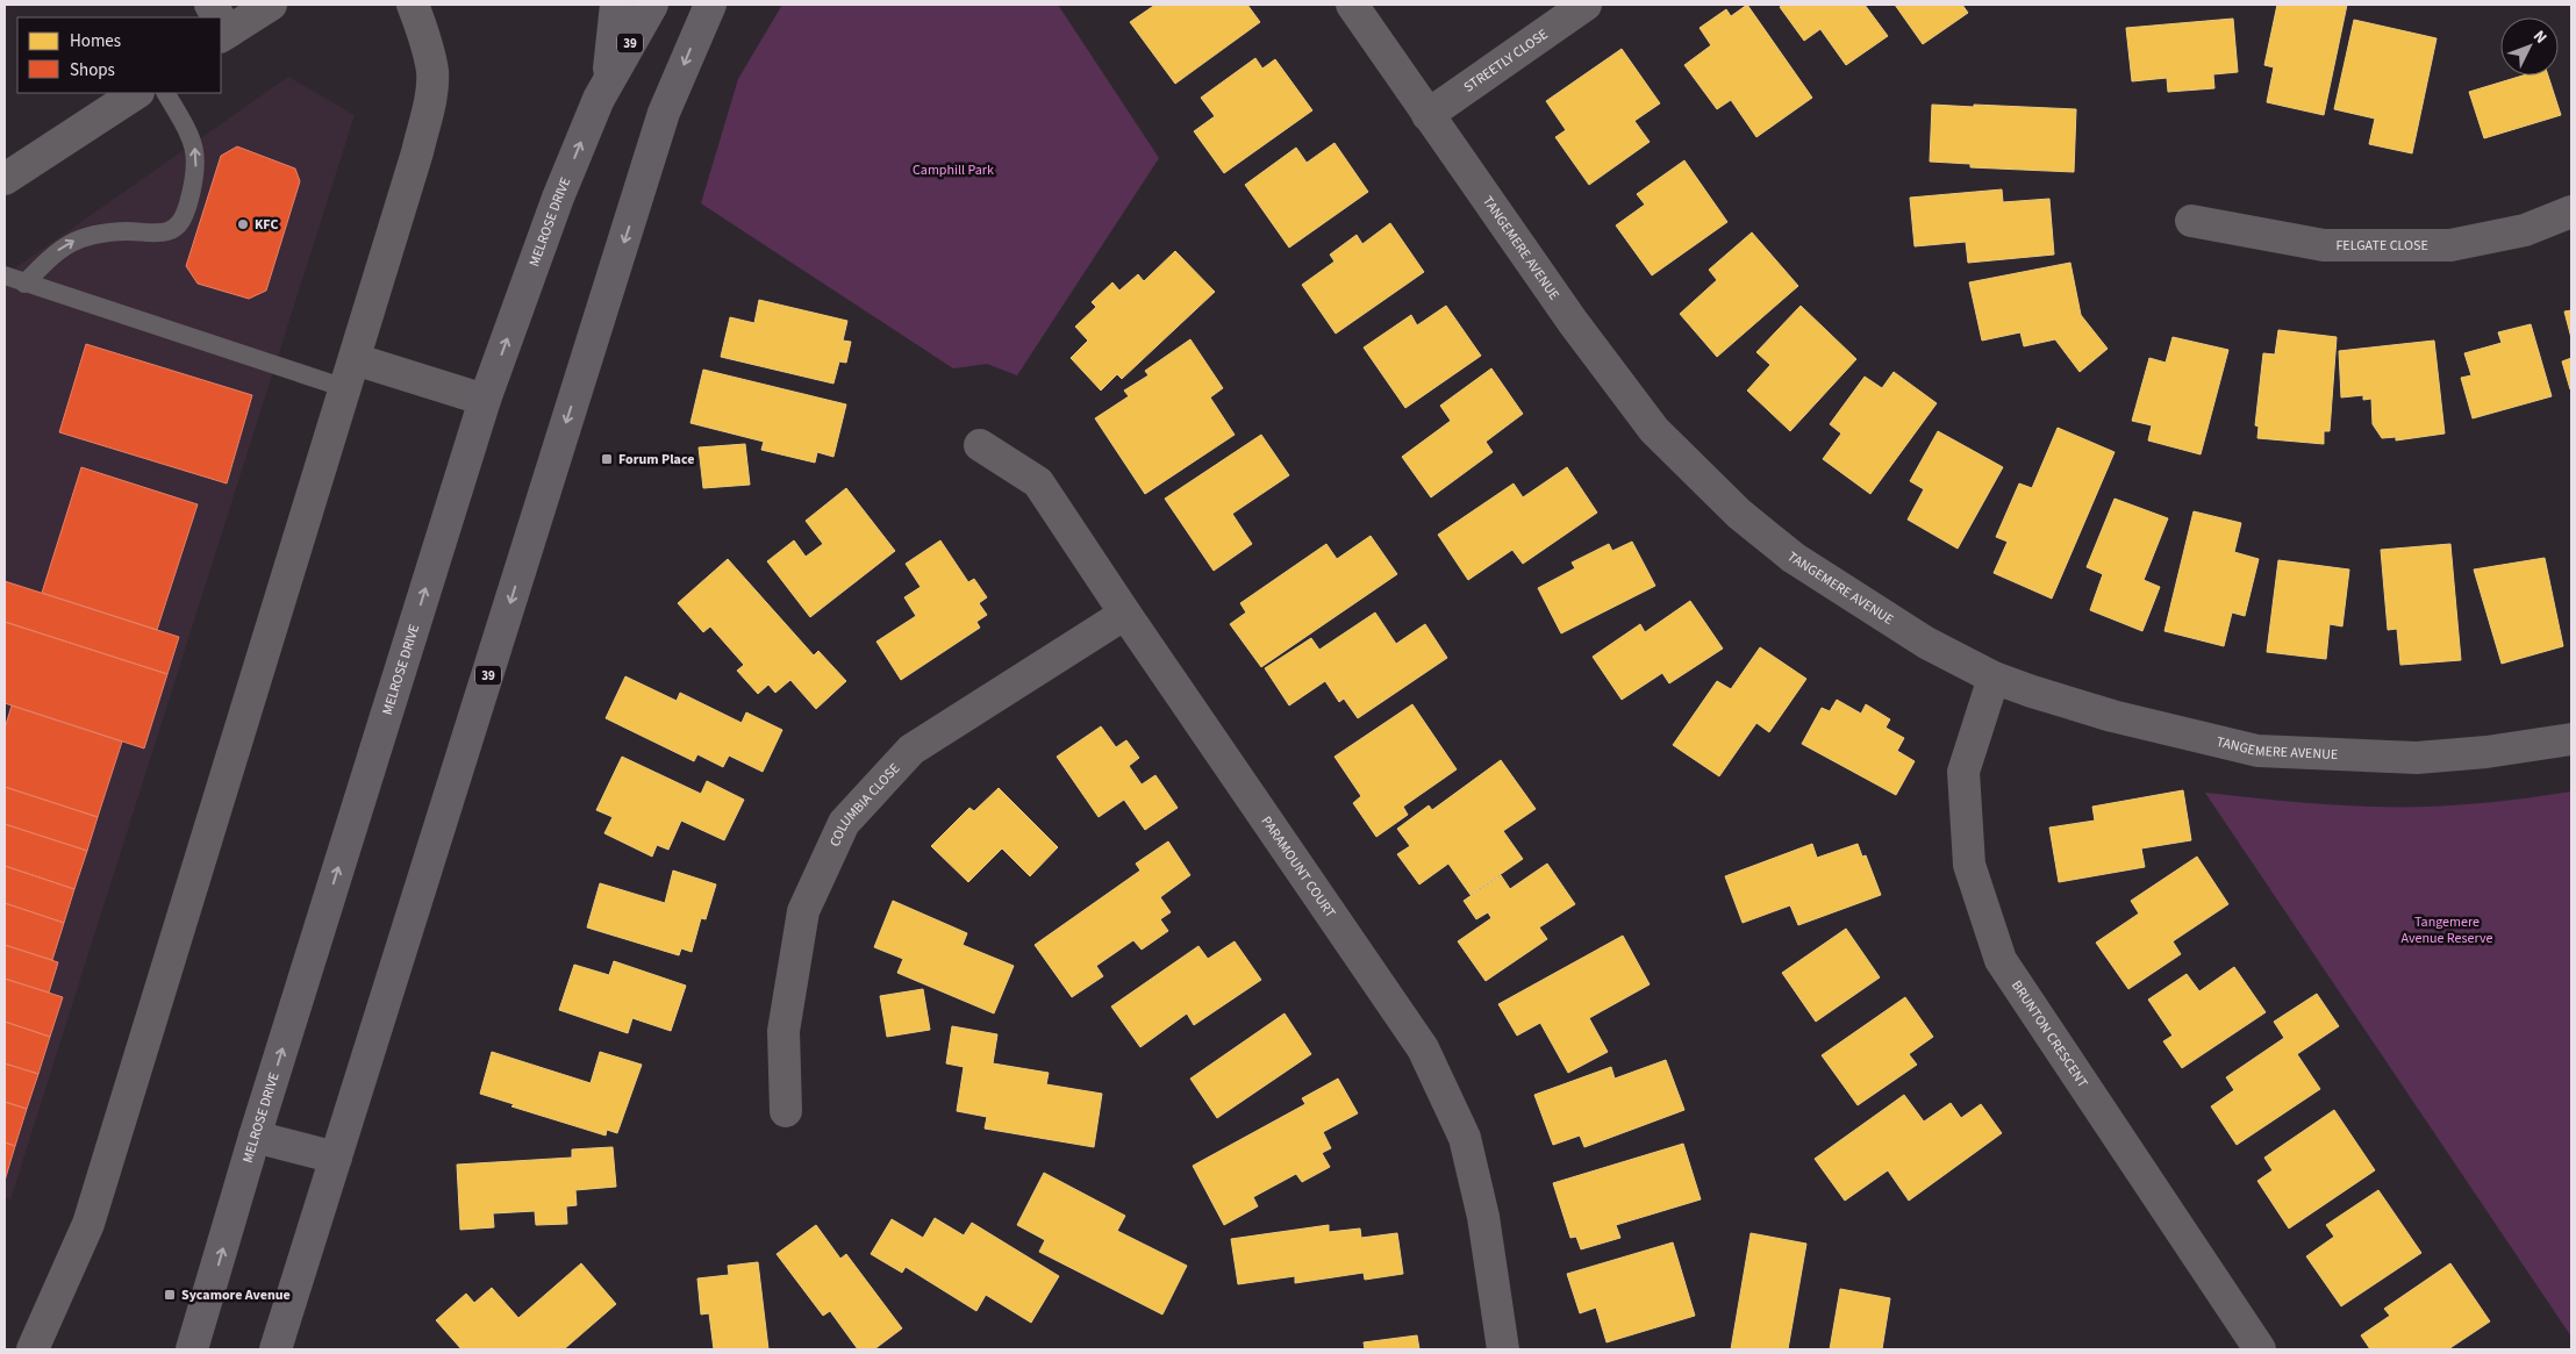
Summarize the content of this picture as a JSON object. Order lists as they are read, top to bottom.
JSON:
{
  "streets": {
    "main road": ["39", "MELROSE DRIVE"],
    "street": [
      "STREETLY CLOSE",
      "FELGATE CLOSE",
      "TANGEMERE AVENUE",
      "COLUMBIA CLOSE",
      "PARAMOUNT COURT",
      "BRUNTON CRESCENT"
    ]
  },
  "crossings": [
    ["STREETLY CLOSE", "TANGEMERE AVENUE"],
    ["TANGEMERE AVENUE", "BRUNTON CRESCENT"],
    ["COLUMBIA CLOSE", "PARAMOUNT COURT"]
  ],
  "parks": ["Camphill Park", "Tangemere Avenue Reserve"],
  "places": {
    "other": ["KFC"],
    "transit": ["Forum Place", "Sycamore Avenue"]
  },
  "legend": ["Homes", "Shops"],
  "north": "top right"
}
